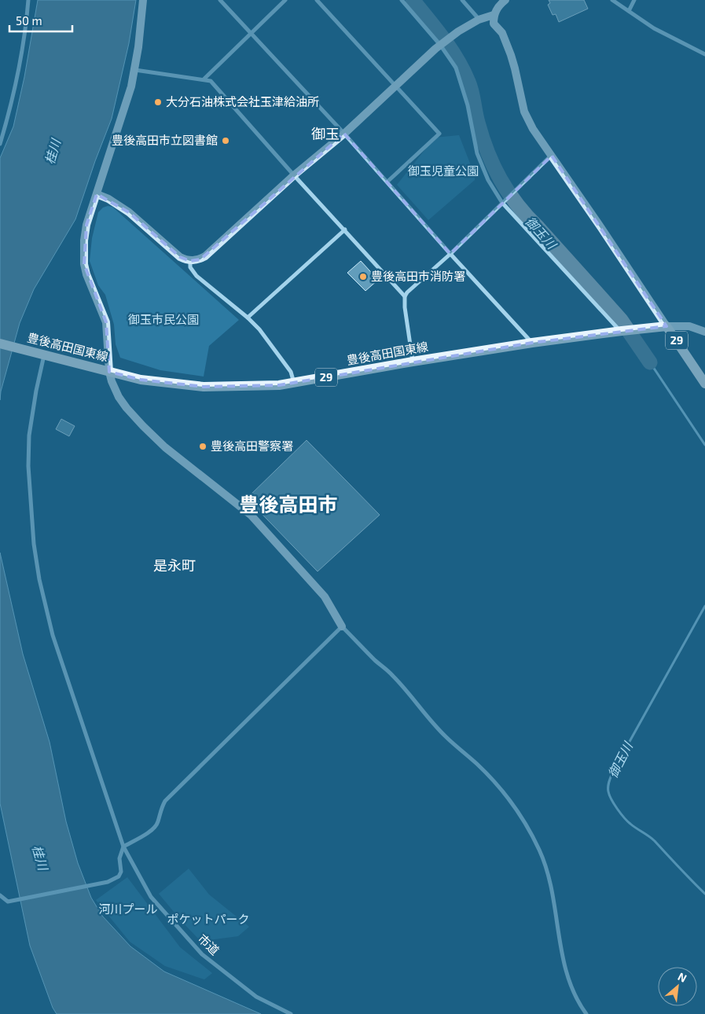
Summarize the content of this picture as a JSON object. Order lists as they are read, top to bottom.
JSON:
{
  "streets": {
    "main road": ["29", "豊後高田国東線"],
    "street": ["市道"]
  },
  "crossings": [
    ["29", "豊後高田国東線"],
    ["豊後高田国東線", "市道"]
  ],
  "districts": ["御玉", "豊後高田市", "是永町"],
  "water": ["桂川", "御玉川"],
  "parks": [
    "御玉児童公園",
    "御玉市民公園",
    "河川プール",
    "ポケットパーク"
  ],
  "places": [
    "大分石油株式会社玉津給油所",
    "豊後高田市立図書館",
    "豊後高田市消防署",
    "豊後高田警察署"
  ],
  "scale_bar": "50 m",
  "north": "top right"
}
